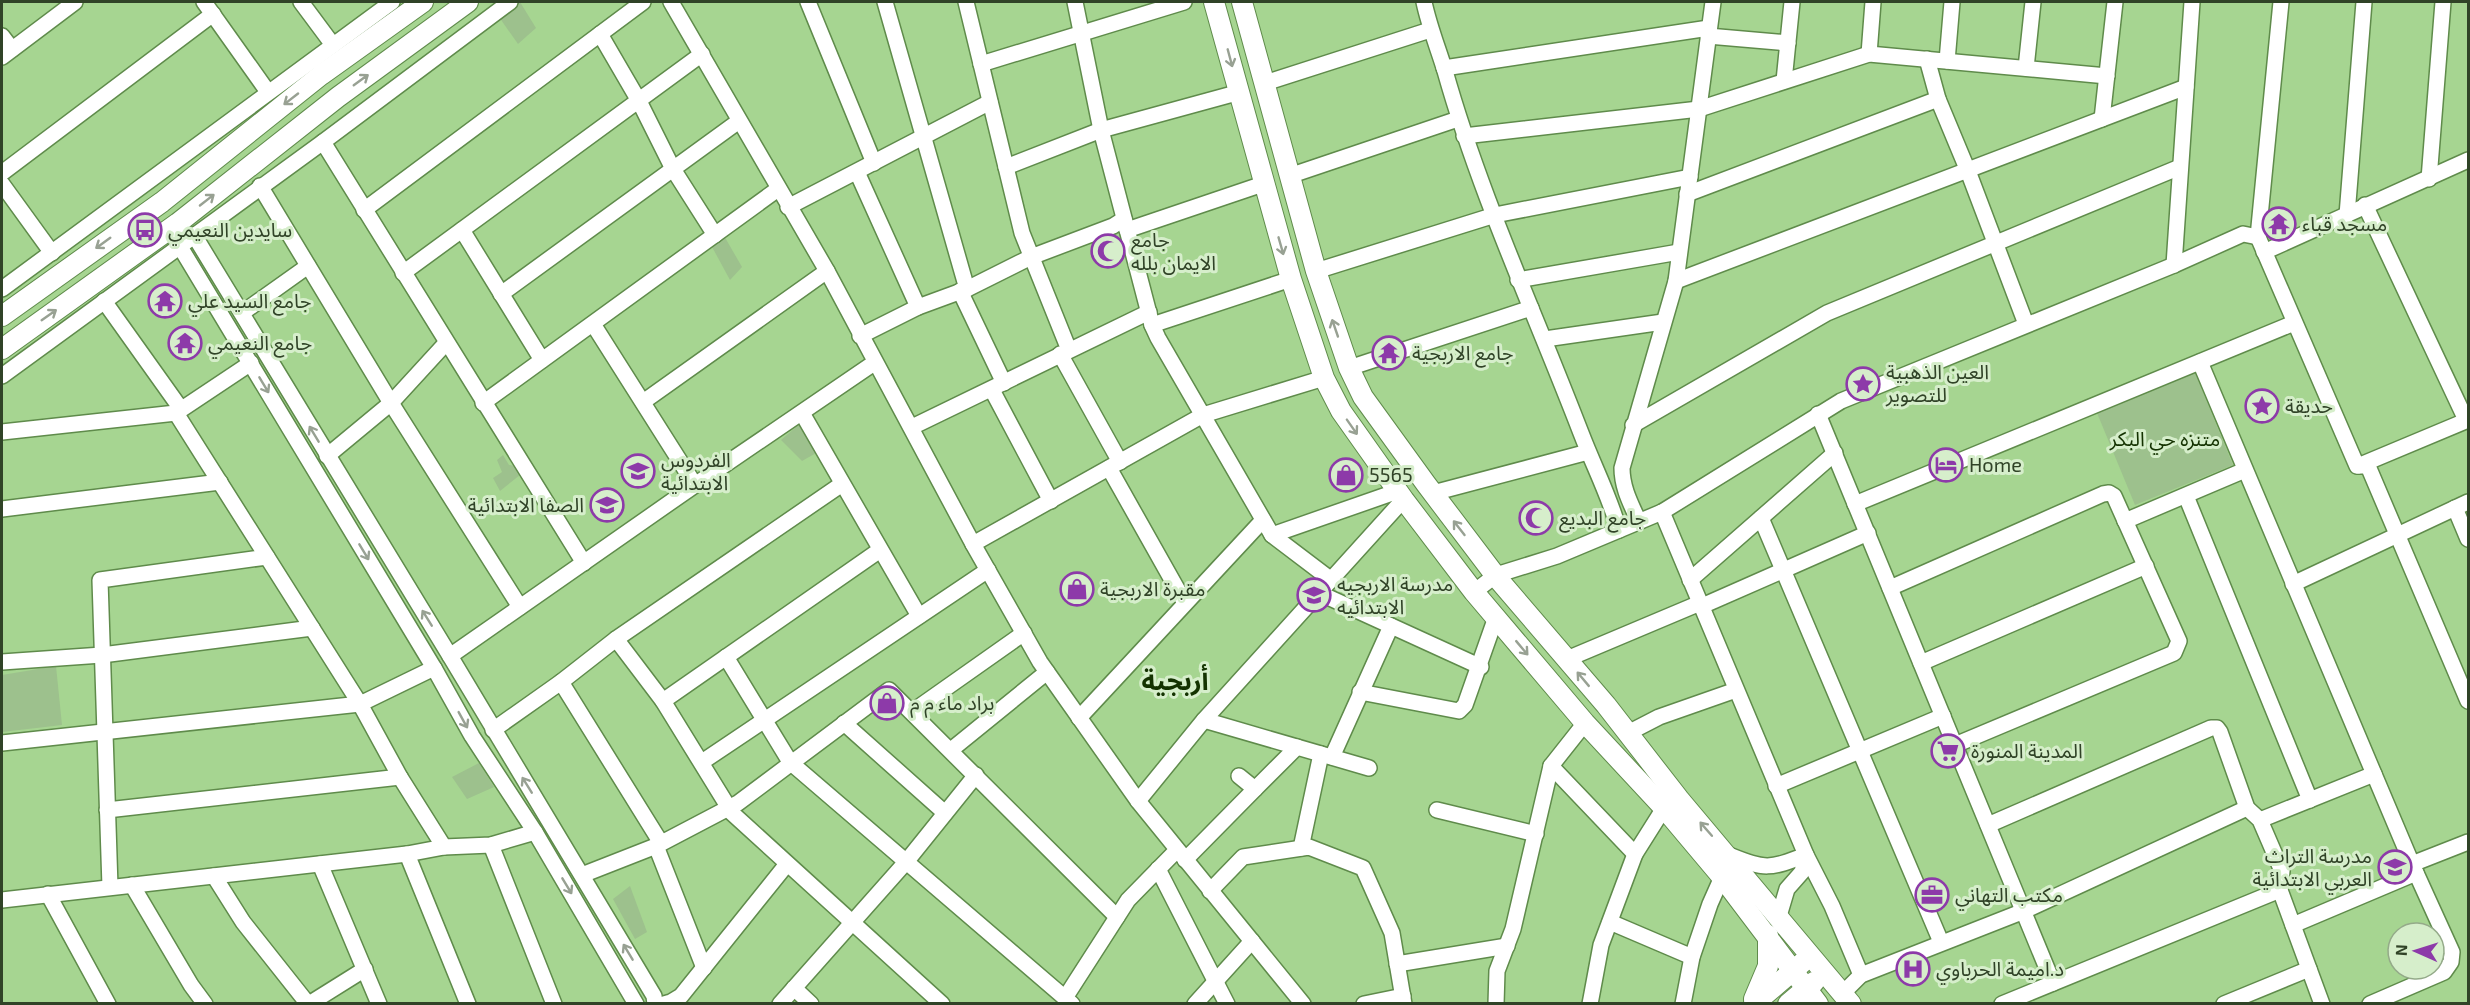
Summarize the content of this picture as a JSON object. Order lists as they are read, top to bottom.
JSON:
{
  "districts": ["أربجية"],
  "parks": ["متنزه حي البكر"],
  "places": {
    "temple": [
      "مسجد قباء",
      "جامع السيد علي",
      "جامع النعيمي",
      "جامع الاربجية"
    ],
    "bus stop": ["سايدين النعيمي"],
    "mosque": ["جامع الايمان بلله", "جامع البديع"],
    "place": ["العين الذهبية للتصوير", "حديقة"],
    "hotel": ["Home"],
    "school or university": [
      "الفردوس الابتدائية",
      "الصفا الابتدائية",
      "مدرسة الاربجيه الابتدائيه",
      "مدرسة التراث العربي الابتدائية"
    ],
    "shop": ["5565", "مقبرة الاربجية", "براد ماء م م"],
    "supermarket": ["المدينة المنورة"],
    "office": ["مكتب التهاني"],
    "hospital": ["د.اميمة الحرباوي"]
  },
  "north": "left"
}
